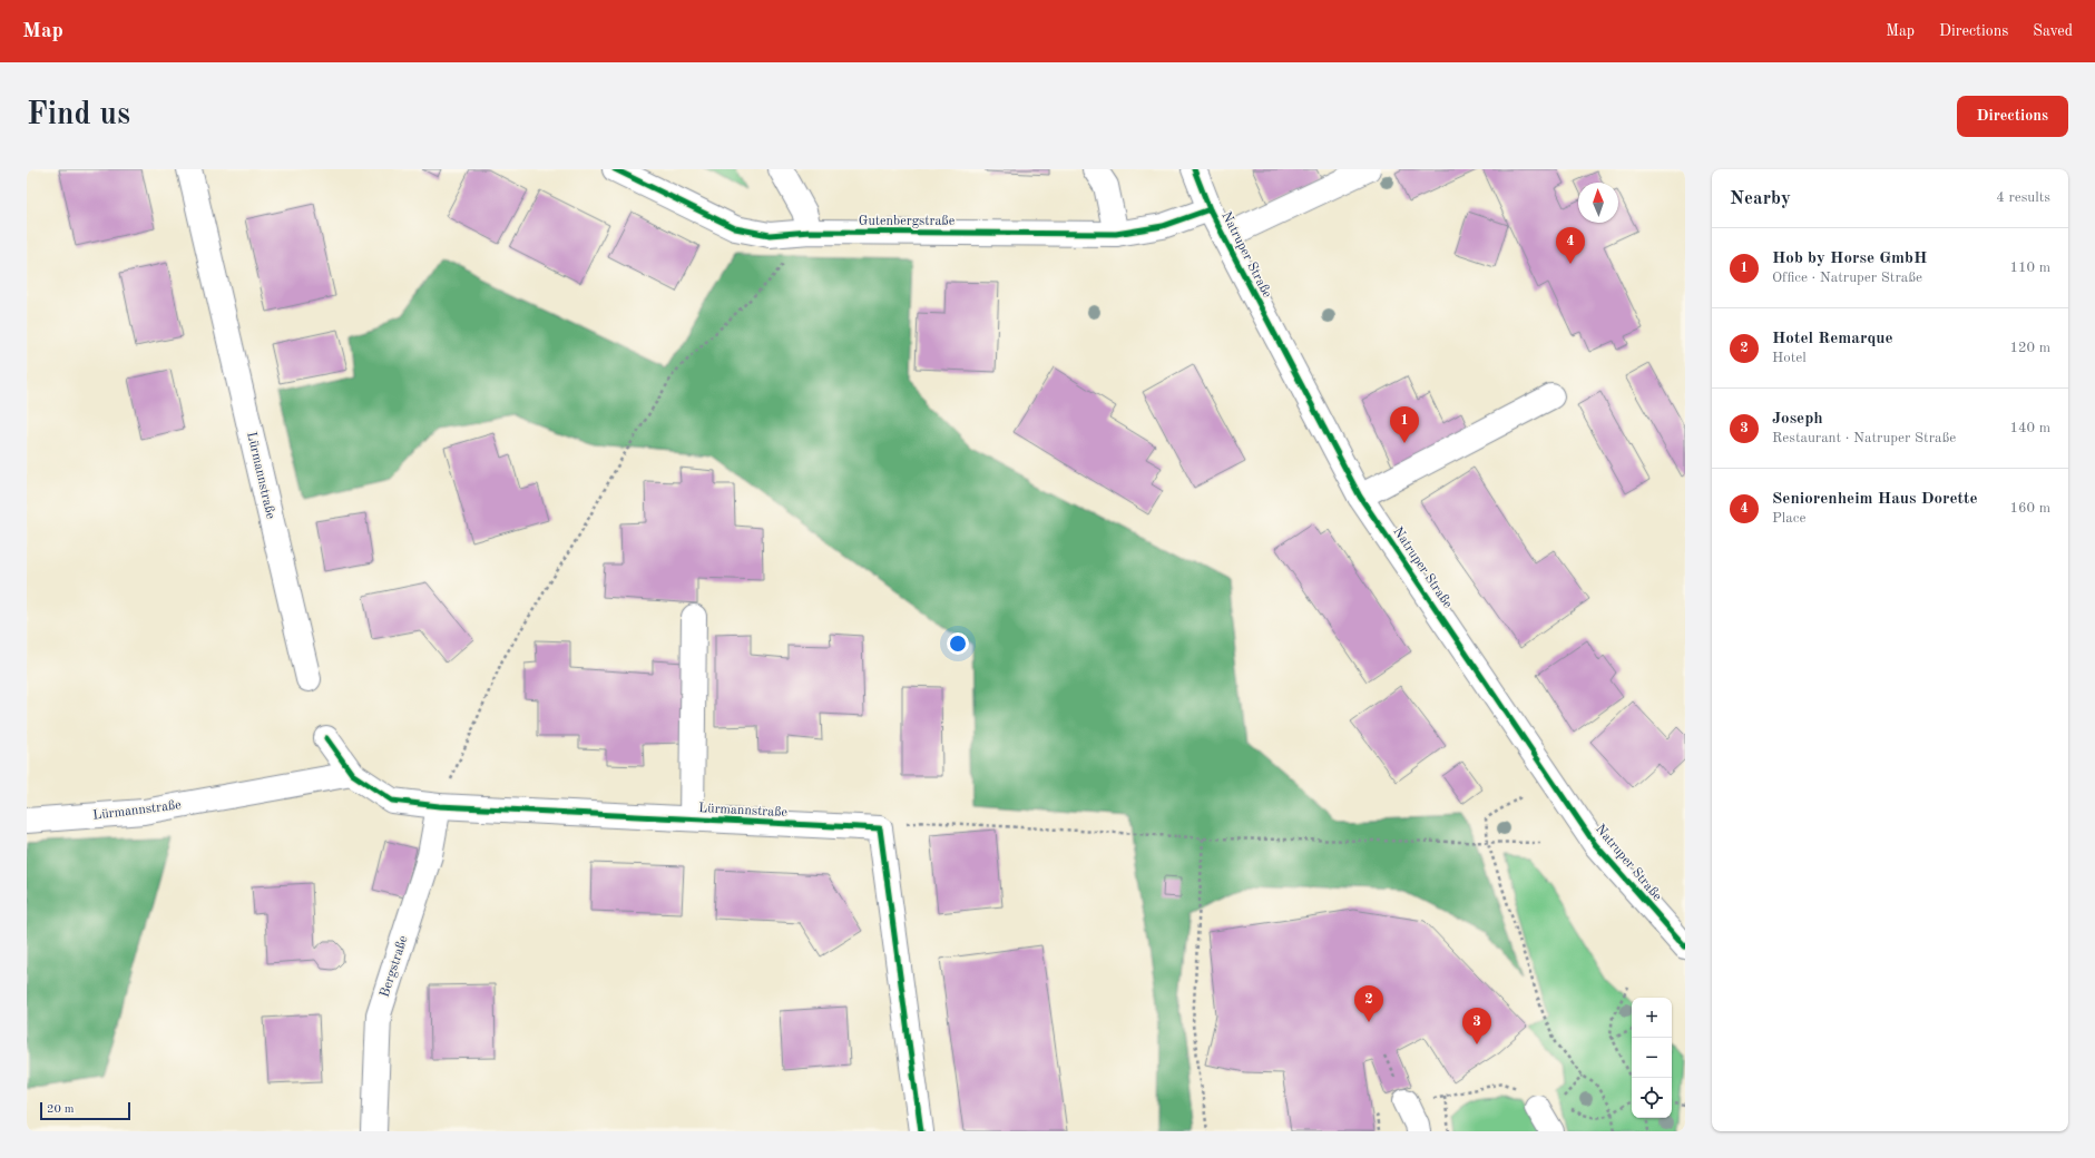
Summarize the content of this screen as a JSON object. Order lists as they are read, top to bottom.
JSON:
{
  "streets": {
    "street": [
      "Gutenbergstraße",
      "Natruper Straße",
      "Lürmannstraße",
      "Bergstraße"
    ]
  },
  "crossings": [
    ["Gutenbergstraße", "Natruper Straße"],
    ["Lürmannstraße", "Bergstraße"]
  ],
  "scale_bar": "20 m",
  "north": "top",
  "page": {
    "header": "Map",
    "nav": ["Map", "Directions", "Saved"],
    "buttons": "Directions",
    "title": "Find us",
    "heading": ["Nearby", "4 results"],
    "pins": [
      "4",
      "1",
      "2",
      "3"
    ],
    "list": [
      {
        "mark": "1",
        "name": "Hob by Horse GmbH",
        "note": "Office · Natruper Straße",
        "value": "110 m"
      },
      {
        "mark": "2",
        "name": "Hotel Remarque",
        "note": "Hotel",
        "value": "120 m"
      },
      {
        "mark": "3",
        "name": "Joseph",
        "note": "Restaurant · Natruper Straße",
        "value": "140 m"
      },
      {
        "mark": "4",
        "name": "Seniorenheim Haus Dorette",
        "note": "Place",
        "value": "160 m"
      }
    ],
    "map_buttons": ["+", "−"],
    "scale": "20 m"
  }
}
